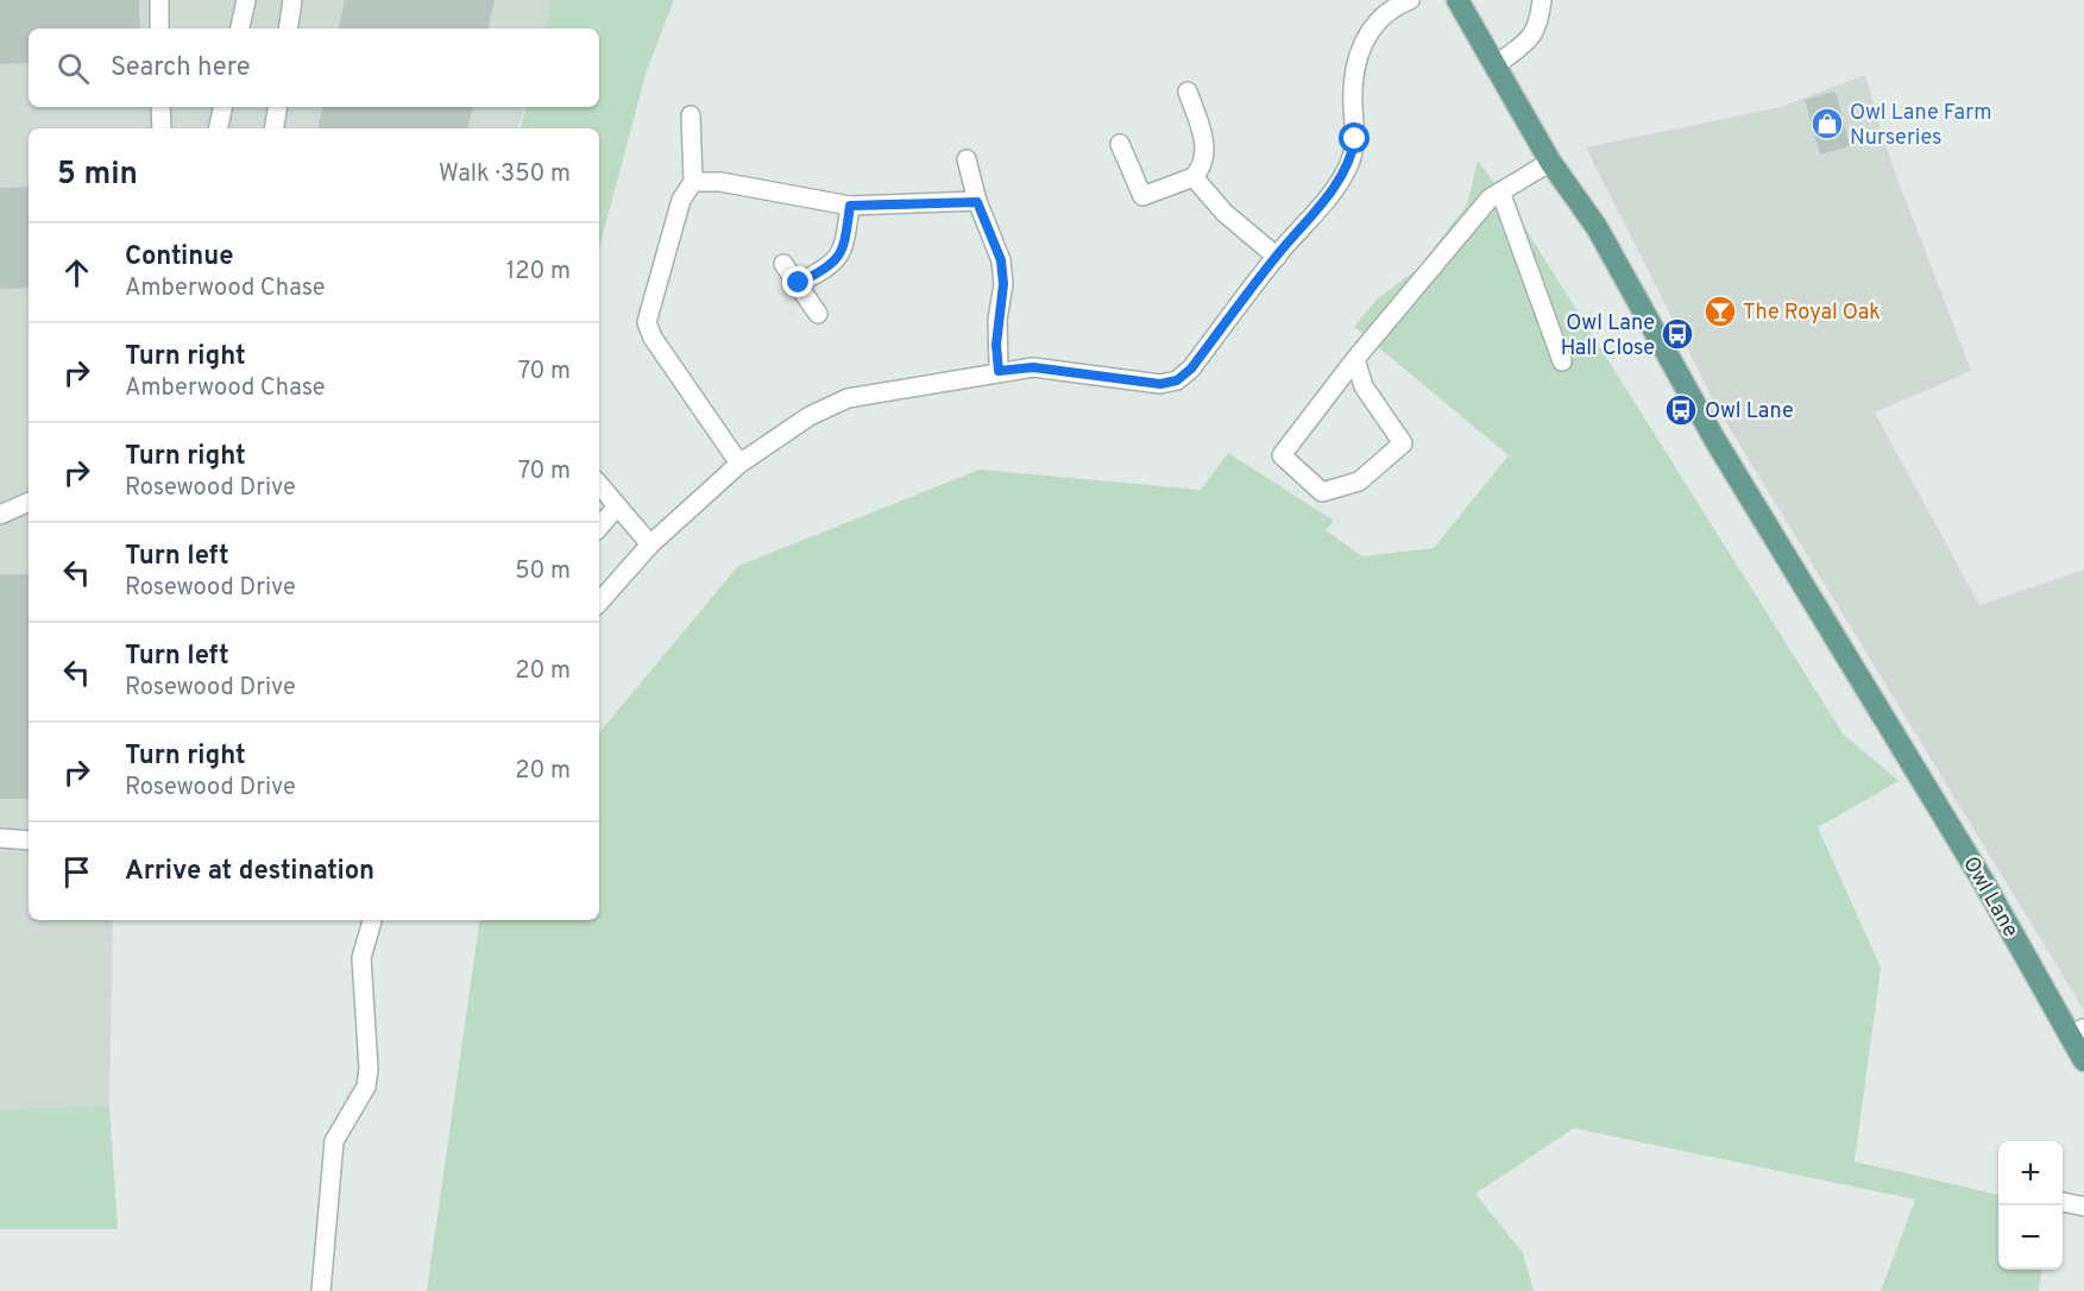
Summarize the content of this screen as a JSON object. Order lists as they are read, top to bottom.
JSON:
{
  "streets": {
    "main road": ["Owl Lane"]
  },
  "places": {
    "shop": ["Owl Lane Farm Nurseries"],
    "bar": ["The Royal Oak"],
    "bus stop": ["Owl Lane Hall Close", "Owl Lane"]
  },
  "page": {
    "search": "Search here",
    "heading": ["5 min", "Walk · 350 m"],
    "list": [
      ["Continue", "Amberwood Chase", "120 m"],
      ["Turn right", "Amberwood Chase", "70 m"],
      ["Turn right", "Rosewood Drive", "70 m"],
      ["Turn left", "Rosewood Drive", "50 m"],
      ["Turn left", "Rosewood Drive", "20 m"],
      ["Turn right", "Rosewood Drive", "20 m"],
      "Arrive at destination"
    ],
    "map_buttons": ["+", "−"]
  }
}
